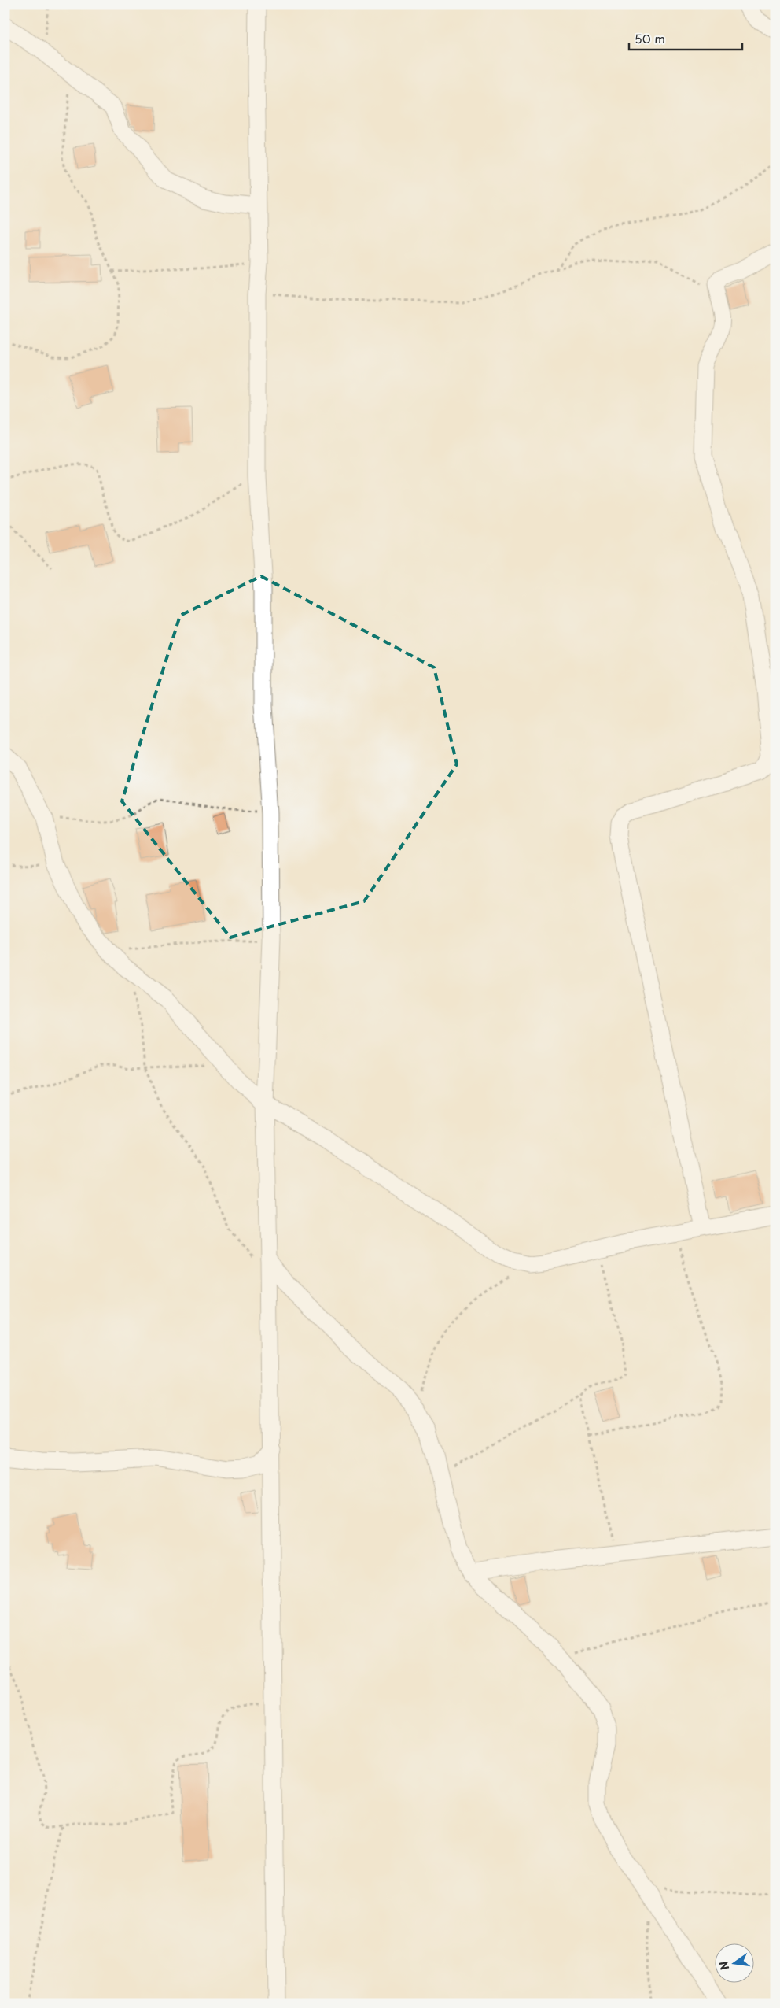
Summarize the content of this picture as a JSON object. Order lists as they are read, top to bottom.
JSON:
{
  "scale_bar": "50 m",
  "north": "left"
}
